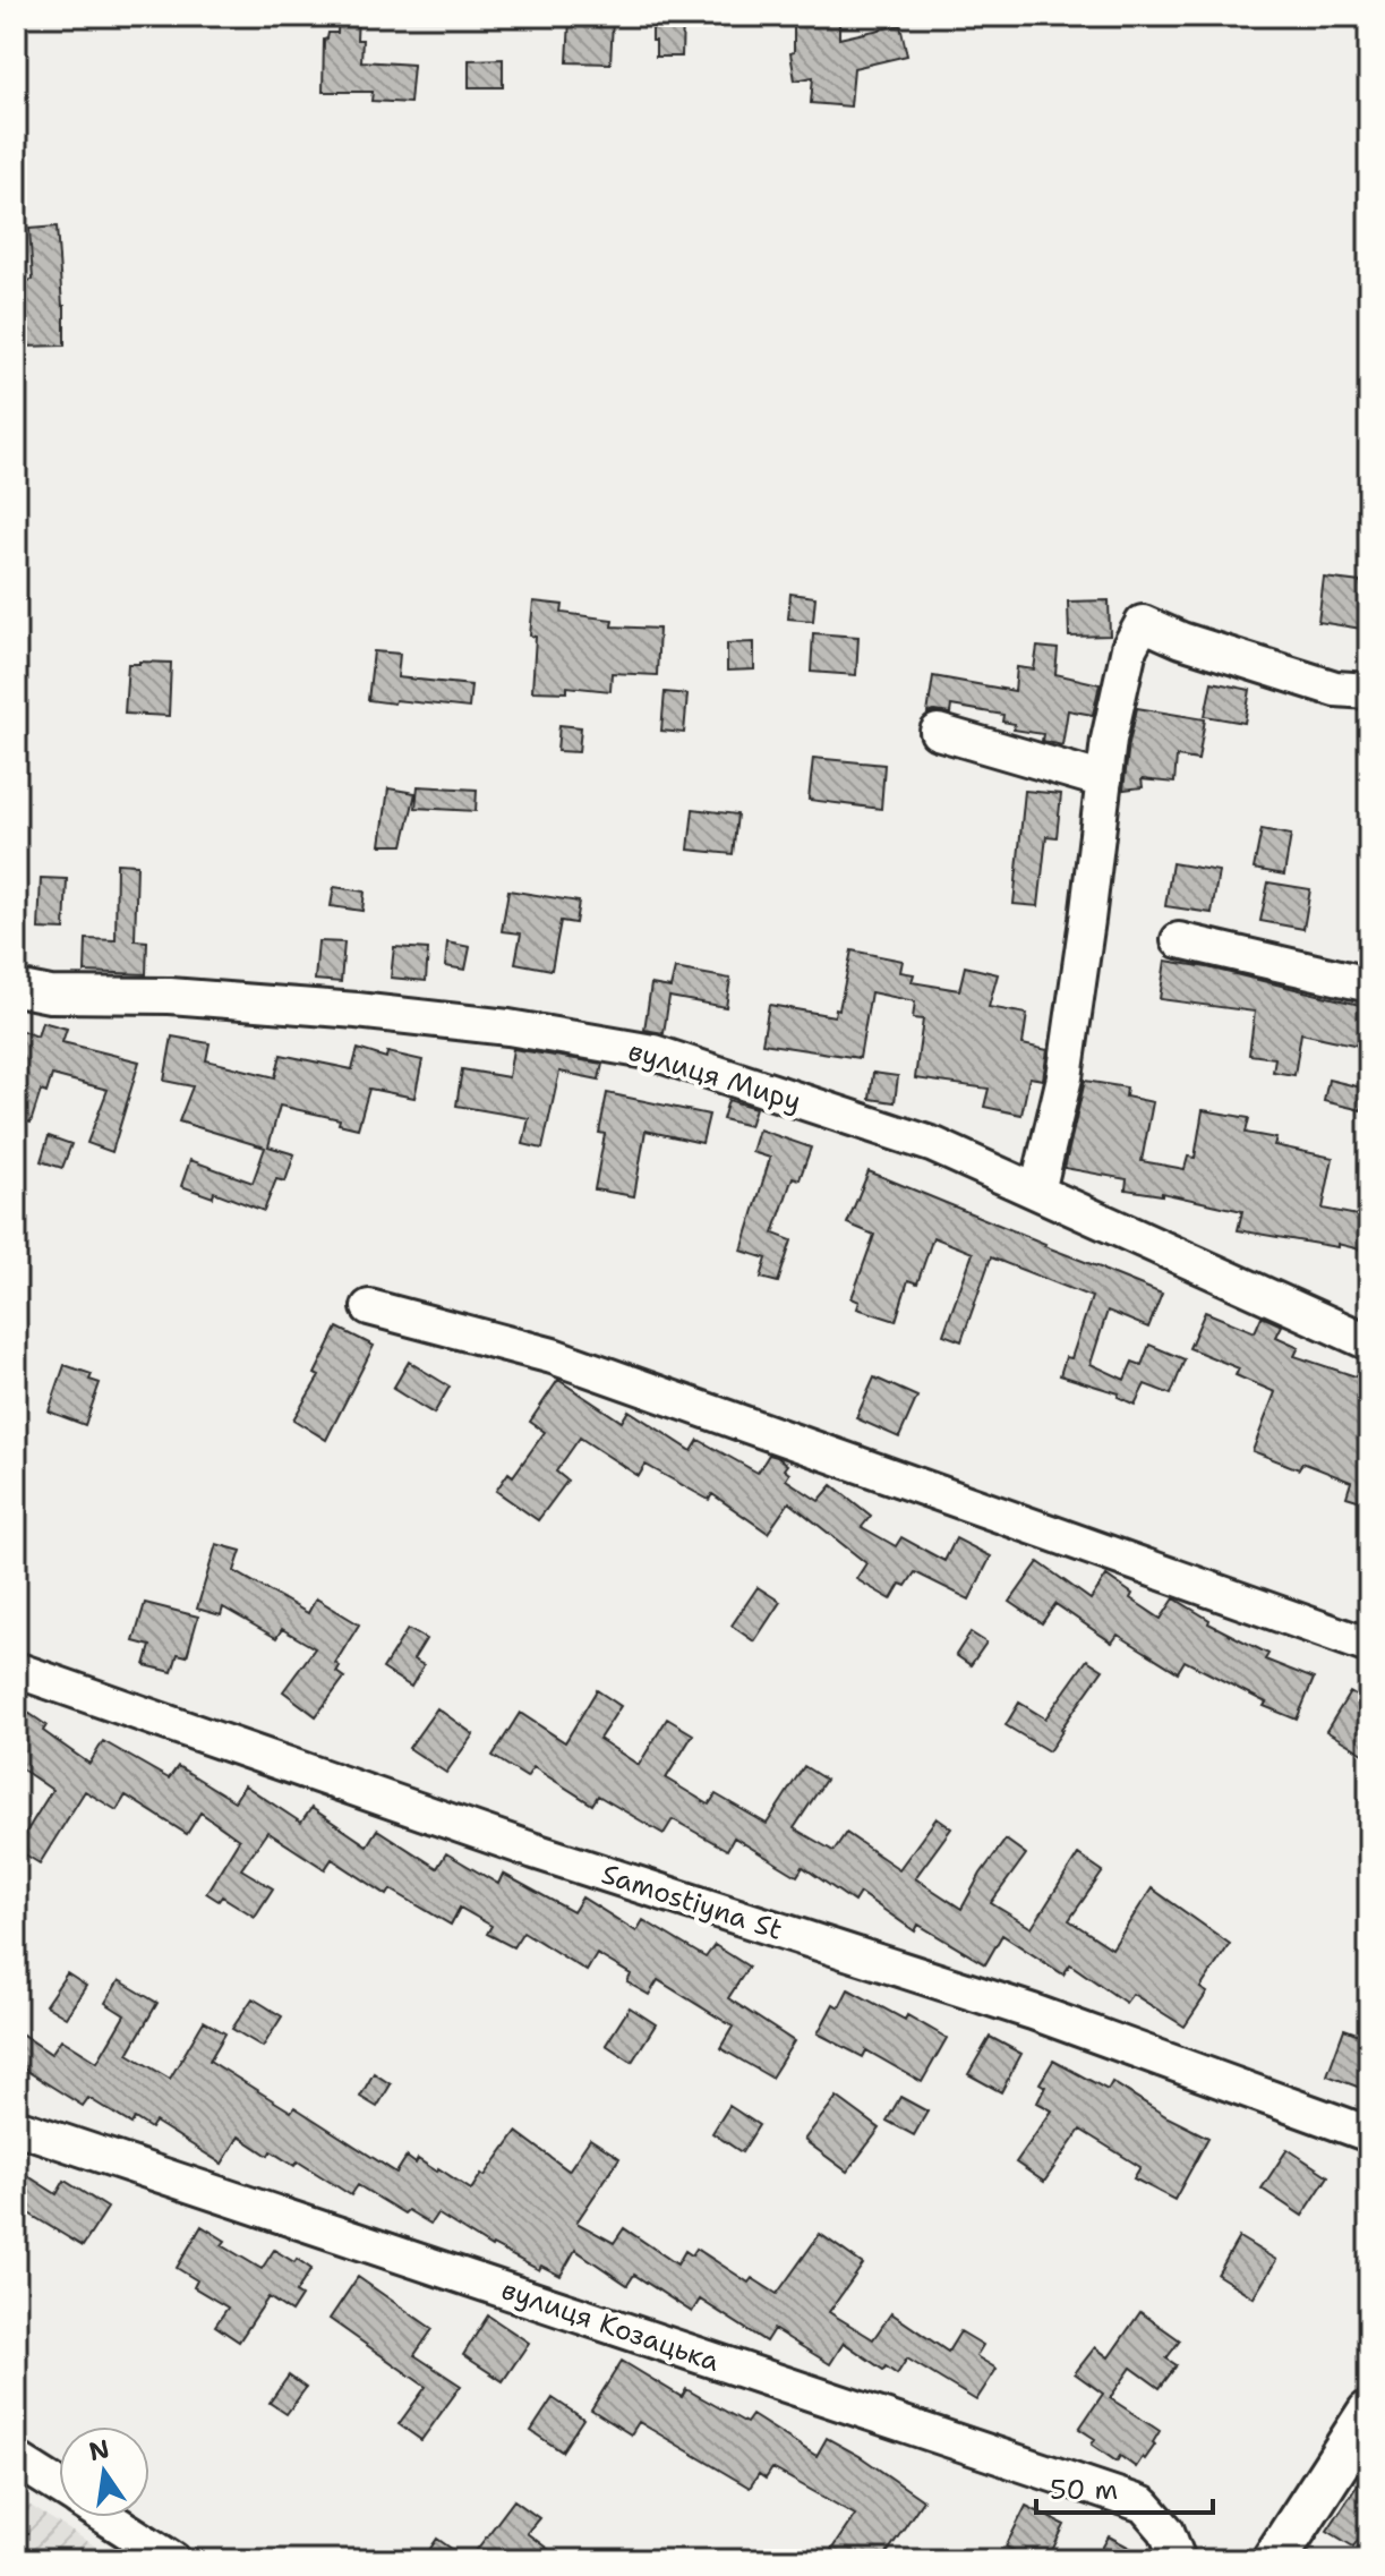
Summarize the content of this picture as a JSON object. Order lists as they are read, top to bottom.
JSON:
{
  "streets": {
    "street": ["вулиця Миру", "Samostiyna St", "вулиця Козацька"]
  },
  "scale_bar": "50 m",
  "north": "top"
}
